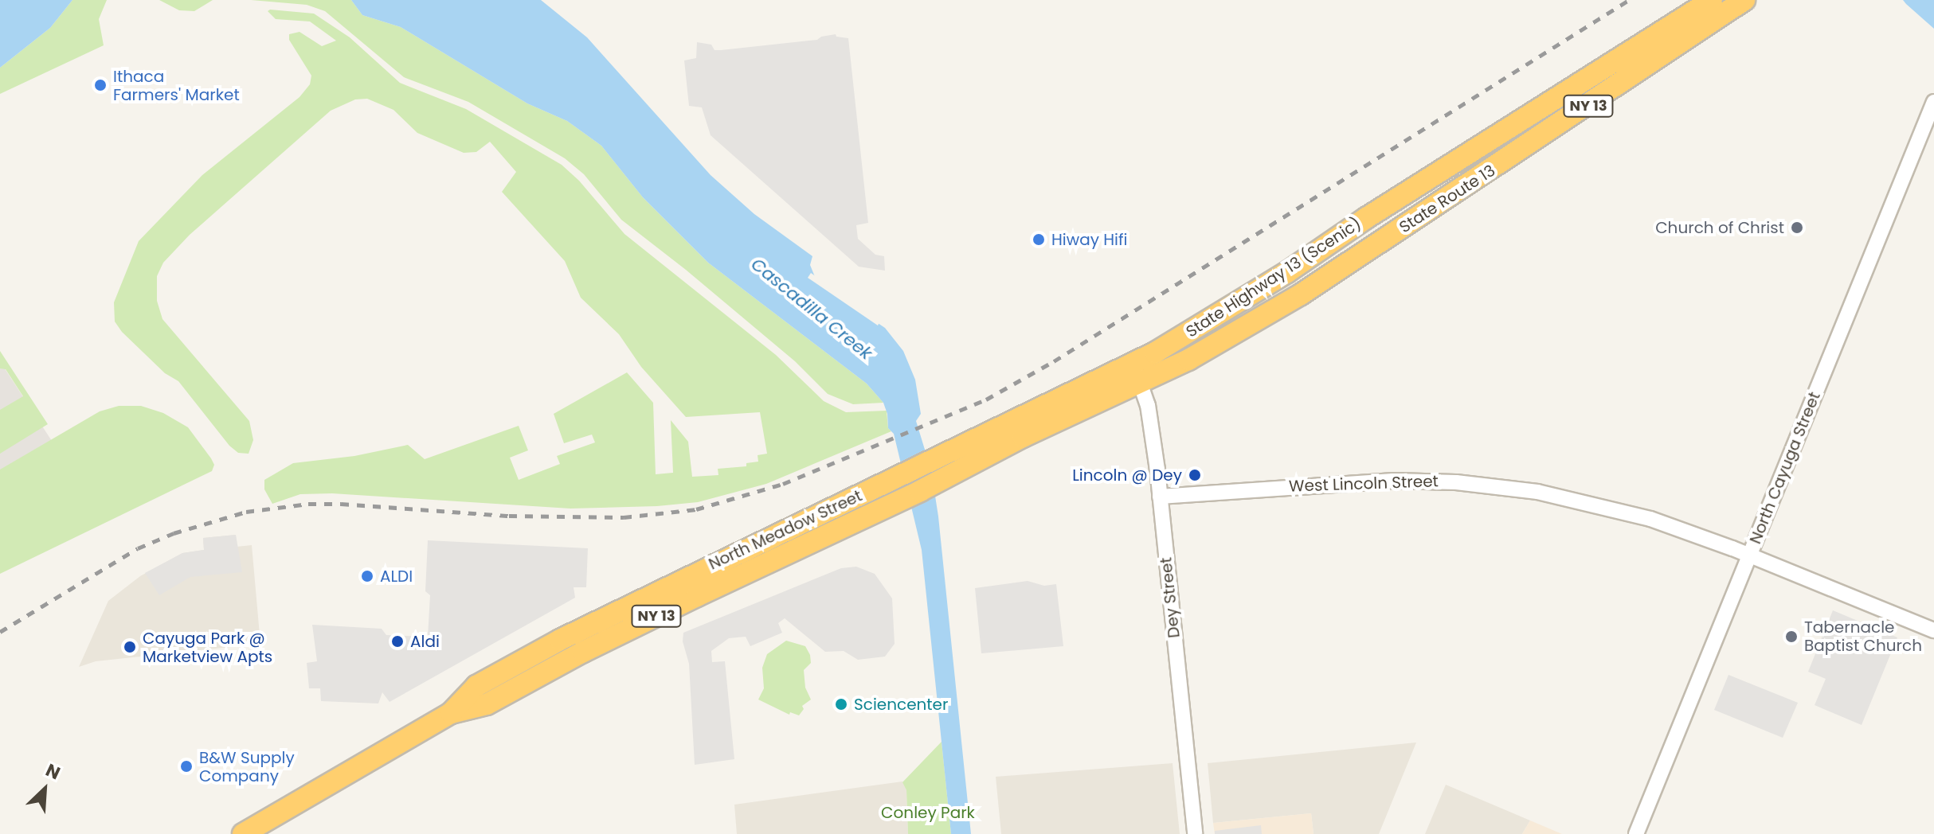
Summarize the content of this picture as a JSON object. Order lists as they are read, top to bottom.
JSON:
{
  "streets": {
    "highway": [
      "NY 13",
      "State Route 13",
      "State Highway 13 (Scenic)",
      "North Meadow Street"
    ],
    "street": ["North Cayuga Street", "West Lincoln Street", "Dey Street"]
  },
  "crossings": [
    ["State Route 13", "State Highway 13 (Scenic)"],
    ["State Route 13", "North Meadow Street"],
    ["State Route 13", "Dey Street"],
    ["State Highway 13 (Scenic)", "North Meadow Street"],
    ["State Highway 13 (Scenic)", "Dey Street"],
    ["North Cayuga Street", "West Lincoln Street"],
    ["West Lincoln Street", "Dey Street"],
    ["North Meadow Street", "Dey Street"]
  ],
  "water": ["Cascadilla Creek"],
  "parks": ["Conley Park"],
  "places": [
    "Ithaca Farmers' Market",
    "Church of Christ",
    "Hiway Hifi",
    "Lincoln @ Dey",
    "ALDI",
    "Tabernacle Baptist Church",
    "Aldi",
    "Cayuga Park @ Marketview Apts",
    "Sciencenter",
    "B&W Supply Company"
  ],
  "north": "top right"
}
